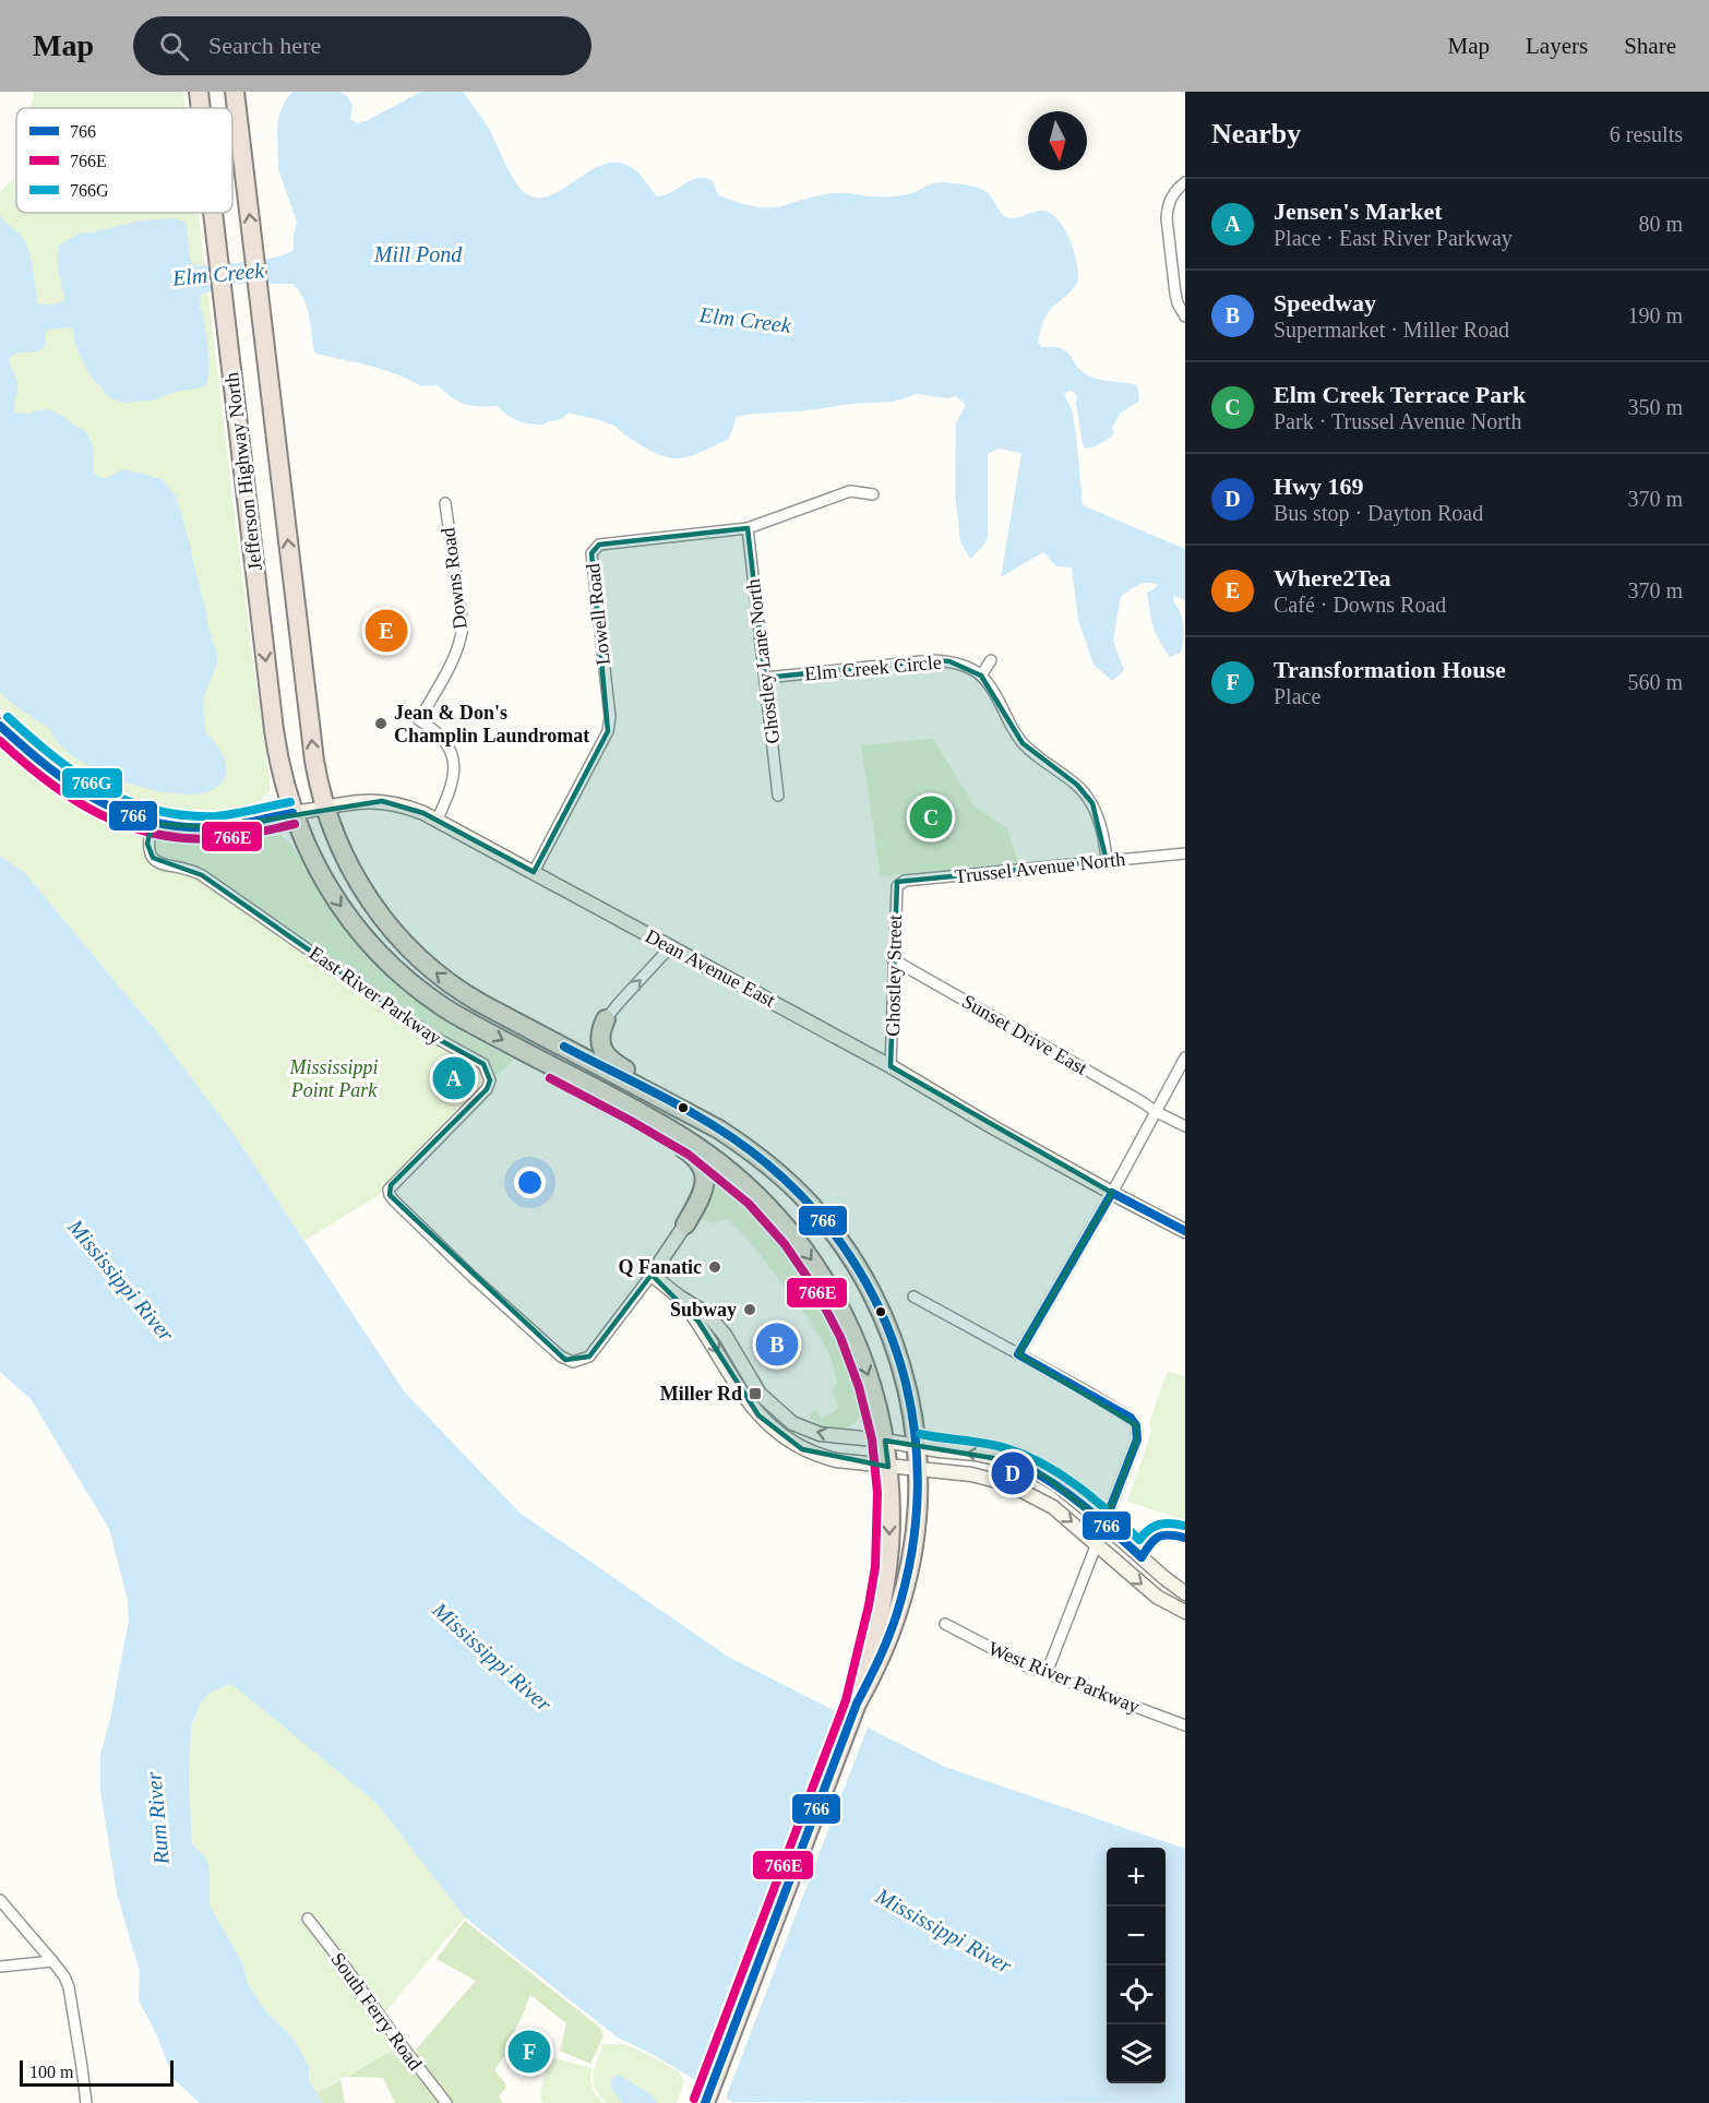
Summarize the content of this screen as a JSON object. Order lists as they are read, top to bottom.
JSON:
{
  "streets": {
    "highway": ["Jefferson Highway North"],
    "street": [
      "Downs Road",
      "Lowell Road",
      "Ghostley Lane North",
      "Elm Creek Circle",
      "Trussel Avenue North",
      "Dean Avenue East",
      "Ghostley Street",
      "East River Parkway",
      "Sunset Drive East",
      "West River Parkway",
      "South Ferry Road"
    ]
  },
  "crossings": [
    ["Jefferson Highway North", "Dean Avenue East"],
    ["Downs Road", "Dean Avenue East"],
    ["Lowell Road", "Ghostley Lane North"],
    ["Lowell Road", "Dean Avenue East"],
    ["Ghostley Lane North", "Elm Creek Circle"],
    ["Elm Creek Circle", "Trussel Avenue North"],
    ["Trussel Avenue North", "Ghostley Street"],
    ["Dean Avenue East", "Ghostley Street"],
    ["Dean Avenue East", "East River Parkway"],
    ["Ghostley Street", "Sunset Drive East"]
  ],
  "water": [
    "Mill Pond",
    "Elm Creek",
    "Mississippi River",
    "Rum River"
  ],
  "parks": ["Mississippi Point Park"],
  "places": {
    "other": ["Jean & Don's Champlin Laundromat", "Q Fanatic", "Subway"],
    "transit": ["Miller Rd"]
  },
  "lines": ["transit line 766G", "transit line 766", "transit line 766E"],
  "legend": ["766", "766E", "766G"],
  "scale_bar": "100 m",
  "north": "bottom",
  "page": {
    "header": "Map",
    "search": "Search here",
    "nav": ["Map", "Layers", "Share"],
    "heading": ["Nearby", "6 results"],
    "list": [
      {
        "mark": "A",
        "name": "Jensen's Market",
        "note": "Place · East River Parkway",
        "value": "80 m"
      },
      {
        "mark": "B",
        "name": "Speedway",
        "note": "Supermarket · Miller Road",
        "value": "190 m"
      },
      {
        "mark": "C",
        "name": "Elm Creek Terrace Park",
        "note": "Park · Trussel Avenue North",
        "value": "350 m"
      },
      {
        "mark": "D",
        "name": "Hwy 169",
        "note": "Bus stop · Dayton Road",
        "value": "370 m"
      },
      {
        "mark": "E",
        "name": "Where2Tea",
        "note": "Café · Downs Road",
        "value": "370 m"
      },
      {
        "mark": "F",
        "name": "Transformation House",
        "note": "Place",
        "value": "560 m"
      }
    ],
    "pins": [
      "E",
      "C",
      "A",
      "B",
      "D",
      "F"
    ],
    "map_buttons": ["+", "−"],
    "scale": "100 m"
  }
}
